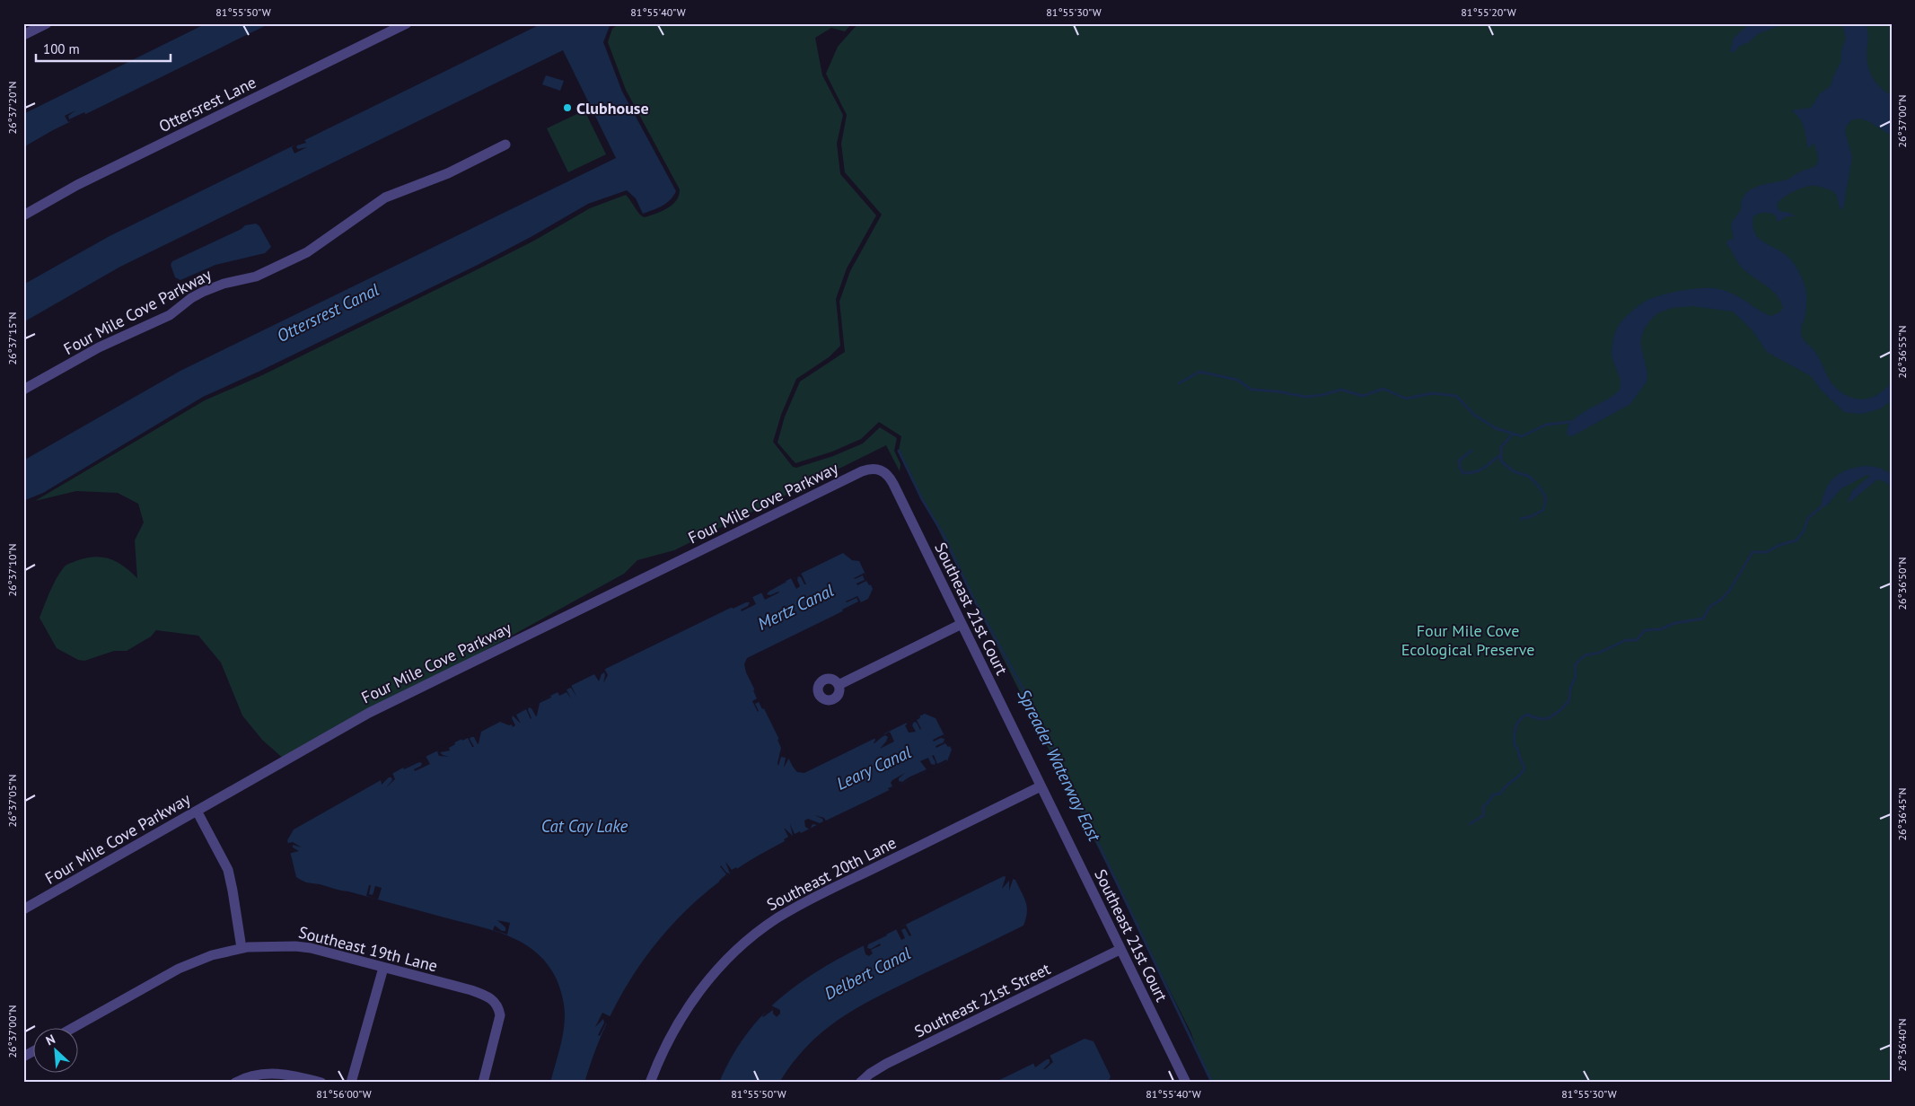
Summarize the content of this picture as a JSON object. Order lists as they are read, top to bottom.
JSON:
{
  "streets": {
    "street": [
      "Ottersrest Lane",
      "Four Mile Cove Parkway",
      "Southeast 21st Court",
      "Southeast 20th Lane",
      "Southeast 19th Lane",
      "Southeast 21st Street"
    ]
  },
  "crossings": [
    ["Four Mile Cove Parkway", "Southeast 21st Court"],
    ["Southeast 21st Court", "Southeast 20th Lane"],
    ["Southeast 21st Court", "Southeast 21st Street"]
  ],
  "water": [
    "Ottersrest Canal",
    "Mertz Canal",
    "Spreader Waterway East",
    "Leary Canal",
    "Cat Cay Lake",
    "Delbert Canal"
  ],
  "parks": ["Four Mile Cove Ecological Preserve"],
  "places": ["Clubhouse"],
  "scale_bar": "100 m",
  "north": "top left",
  "coordinates": [
    "81°55'50\"W",
    "81°55'40\"W",
    "81°55'30\"W",
    "81°55'20\"W",
    "26°37'20\"N",
    "26°37'00\"N",
    "26°37'15\"N",
    "26°36'55\"N",
    "26°37'10\"N",
    "26°36'50\"N",
    "26°37'05\"N",
    "26°36'45\"N",
    "26°36'40\"N",
    "81°56'00\"W"
  ]
}
